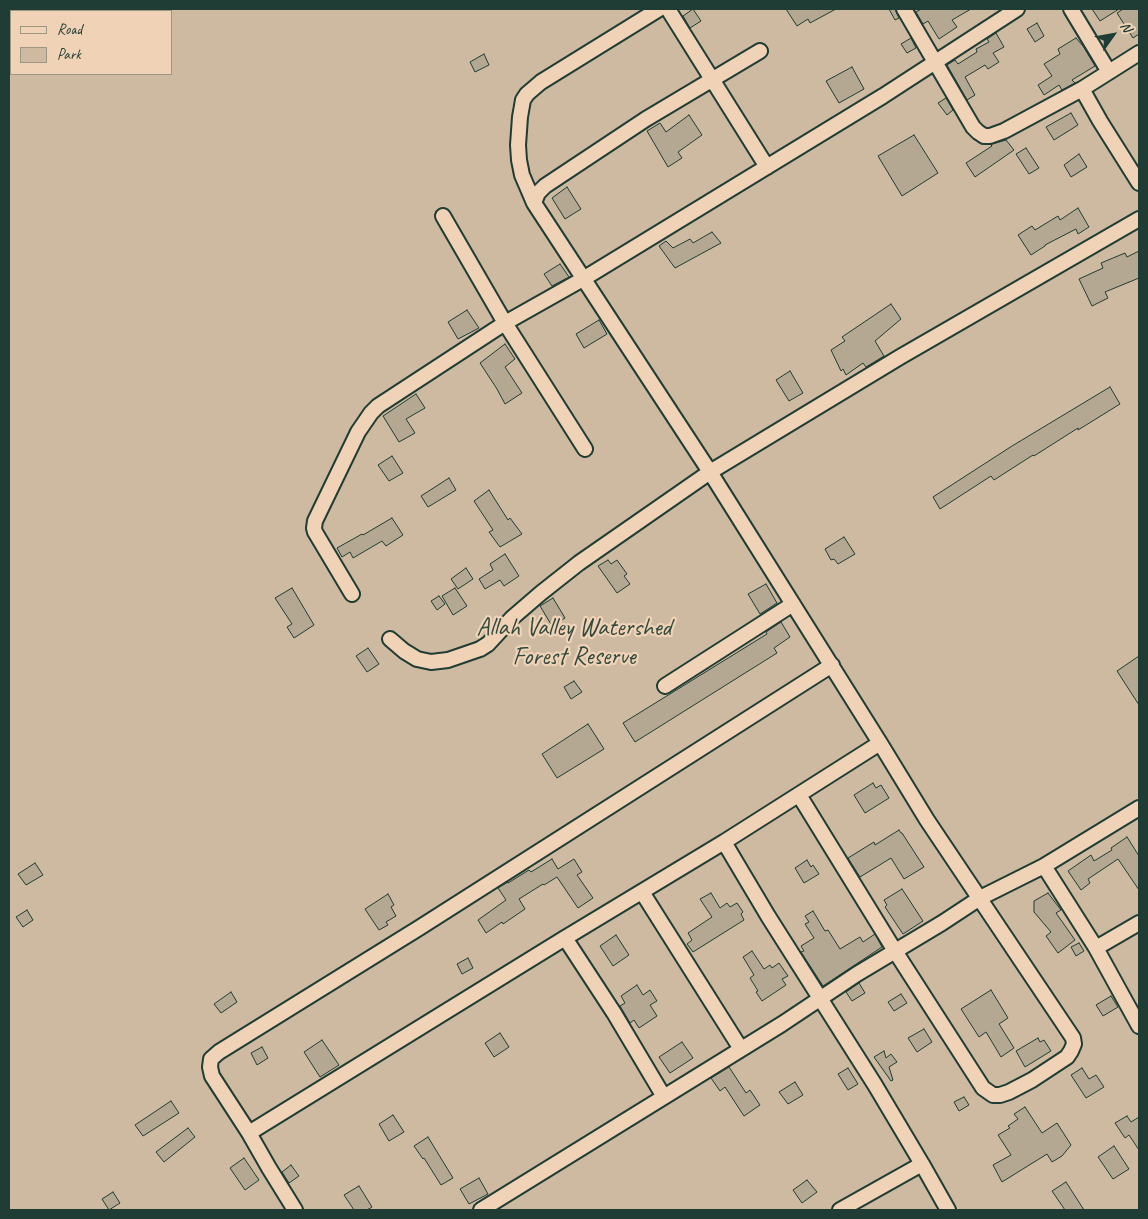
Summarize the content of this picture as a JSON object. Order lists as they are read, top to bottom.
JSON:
{
  "parks": ["Allah Valley Watershed Forest Reserve"],
  "legend": ["Road", "Park"],
  "north": "top right"
}
